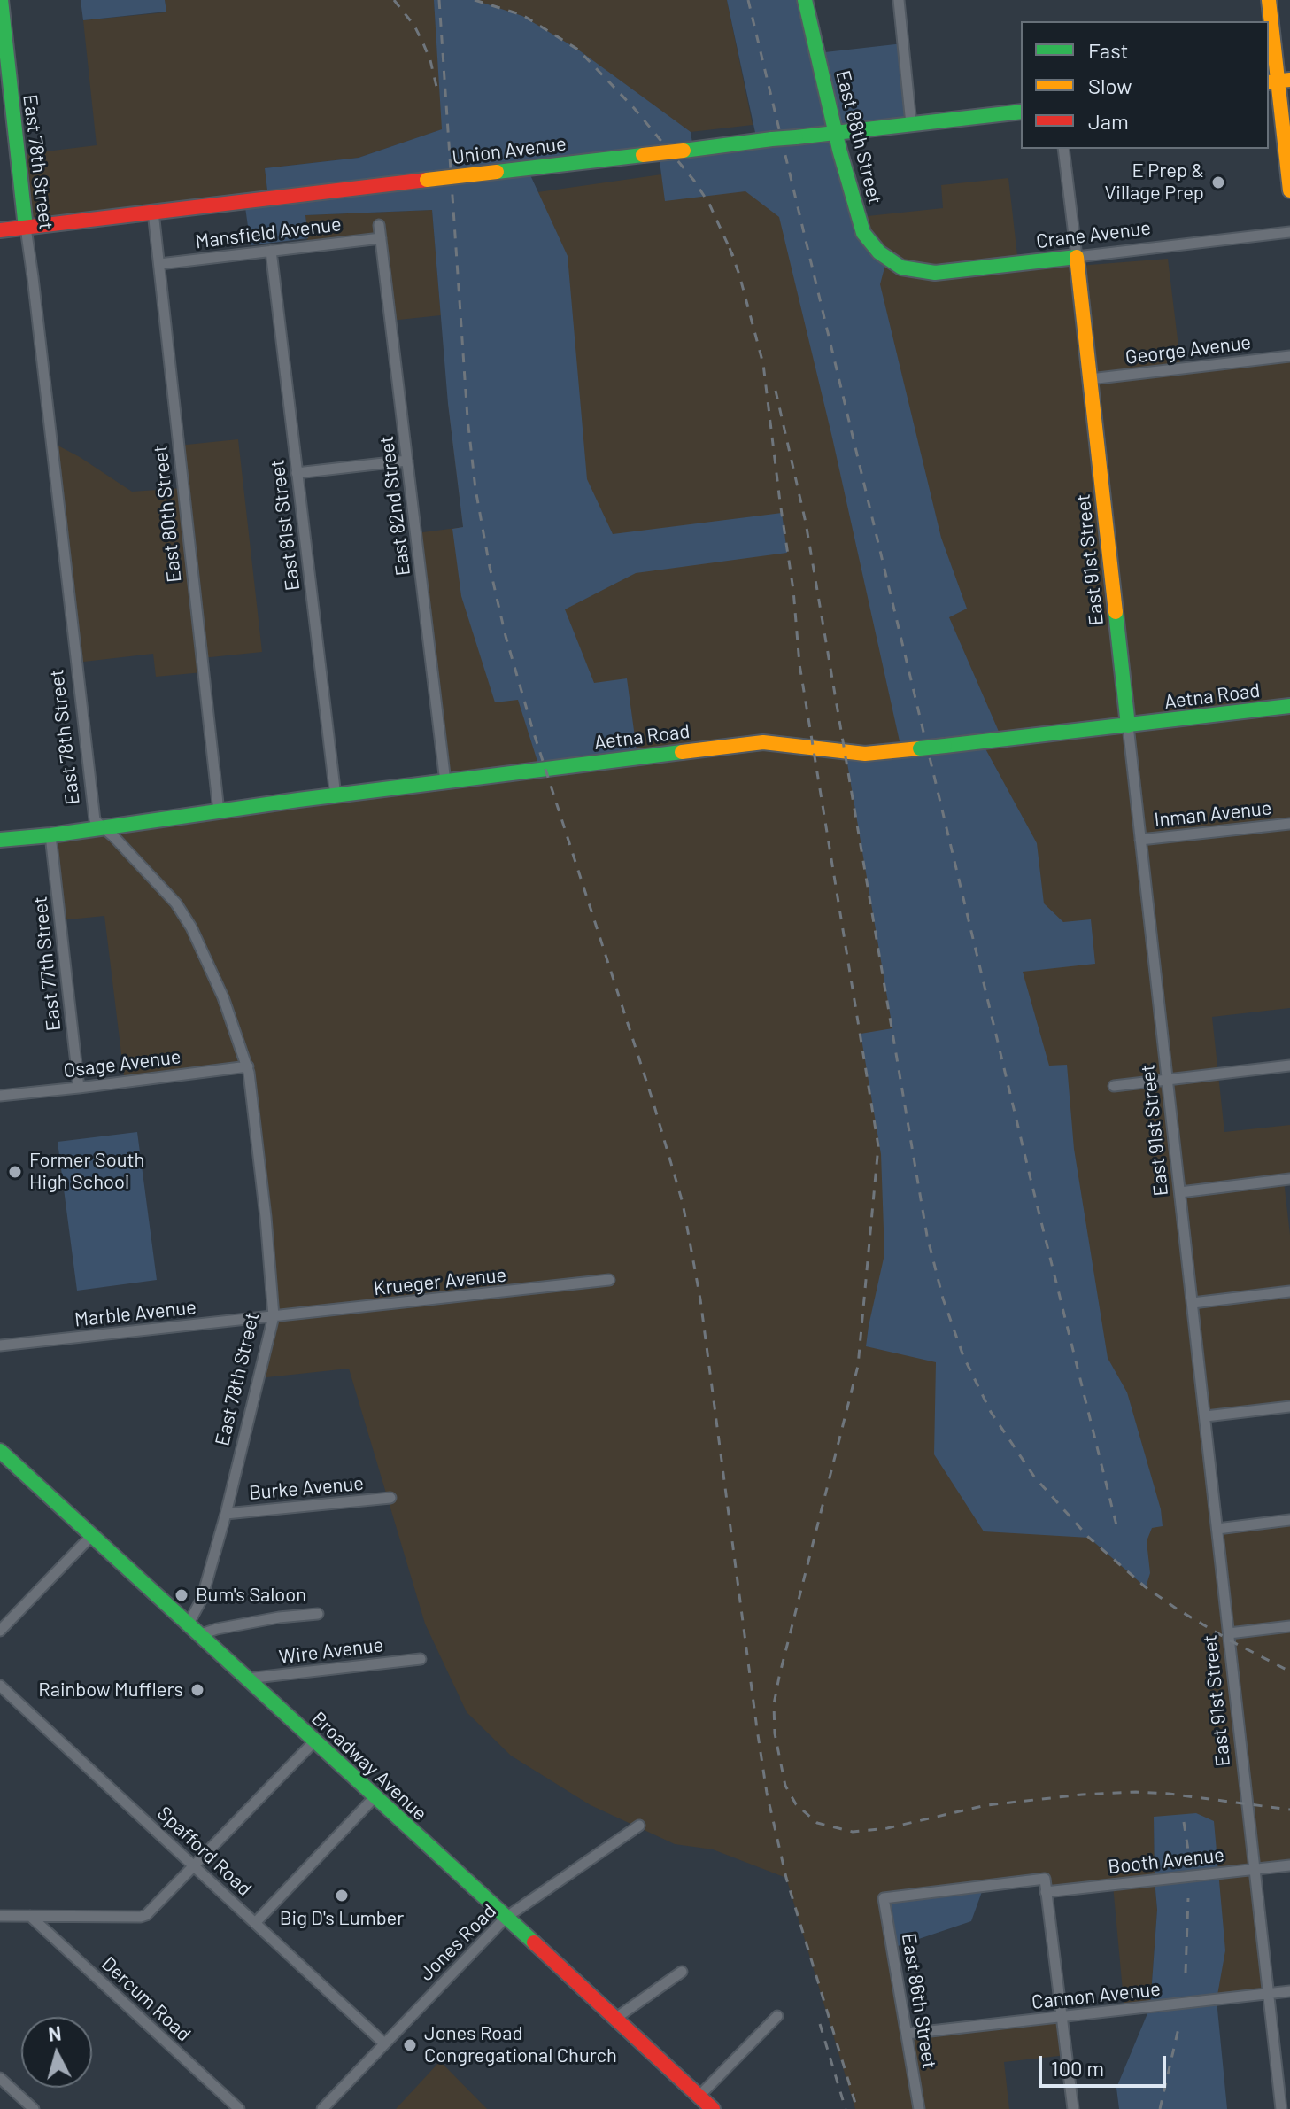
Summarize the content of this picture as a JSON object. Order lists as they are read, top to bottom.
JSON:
{
  "streets": {
    "main road": [
      "East 88th Street",
      "Union Avenue",
      "East 78th Street",
      "Crane Avenue",
      "East 91st Street",
      "Aetna Road",
      "Broadway Avenue"
    ],
    "street": [
      "Mansfield Avenue",
      "George Avenue",
      "East 82nd Street",
      "East 80th Street",
      "East 81st Street",
      "Inman Avenue",
      "East 77th Street",
      "Osage Avenue",
      "Krueger Avenue",
      "Marble Avenue",
      "Burke Avenue",
      "Wire Avenue",
      "Spafford Road",
      "Booth Avenue",
      "Jones Road",
      "Cannon Avenue",
      "Dercum Road",
      "East 86th Street"
    ]
  },
  "crossings": [
    ["East 88th Street", "Union Avenue"],
    ["East 88th Street", "Crane Avenue"],
    ["Union Avenue", "East 78th Street"],
    ["Union Avenue", "East 80th Street"],
    ["East 78th Street", "Aetna Road"],
    ["East 78th Street", "Osage Avenue"],
    ["East 78th Street", "Krueger Avenue"],
    ["East 78th Street", "Marble Avenue"],
    ["East 78th Street", "Burke Avenue"],
    ["East 78th Street", "Broadway Avenue"],
    ["Mansfield Avenue", "East 82nd Street"],
    ["Mansfield Avenue", "East 80th Street"],
    ["Mansfield Avenue", "East 81st Street"],
    ["Crane Avenue", "East 91st Street"],
    ["George Avenue", "East 91st Street"],
    ["East 82nd Street", "Aetna Road"],
    ["East 80th Street", "Aetna Road"],
    ["East 81st Street", "Aetna Road"],
    ["East 91st Street", "Aetna Road"],
    ["East 91st Street", "Inman Avenue"],
    ["East 91st Street", "Booth Avenue"],
    ["East 91st Street", "Cannon Avenue"],
    ["Aetna Road", "East 77th Street"],
    ["East 77th Street", "Osage Avenue"],
    ["Krueger Avenue", "Marble Avenue"],
    ["Wire Avenue", "Broadway Avenue"],
    ["Broadway Avenue", "Jones Road"],
    ["Spafford Road", "Jones Road"],
    ["Booth Avenue", "East 86th Street"],
    ["Cannon Avenue", "East 86th Street"]
  ],
  "places": [
    "E Prep & Village Prep",
    "Former South High School",
    "Bum's Saloon",
    "Rainbow Mufflers",
    "Big D's Lumber",
    "Jones Road Congregational Church"
  ],
  "legend": ["Fast", "Slow", "Jam"],
  "scale_bar": "100 m",
  "north": "top"
}
